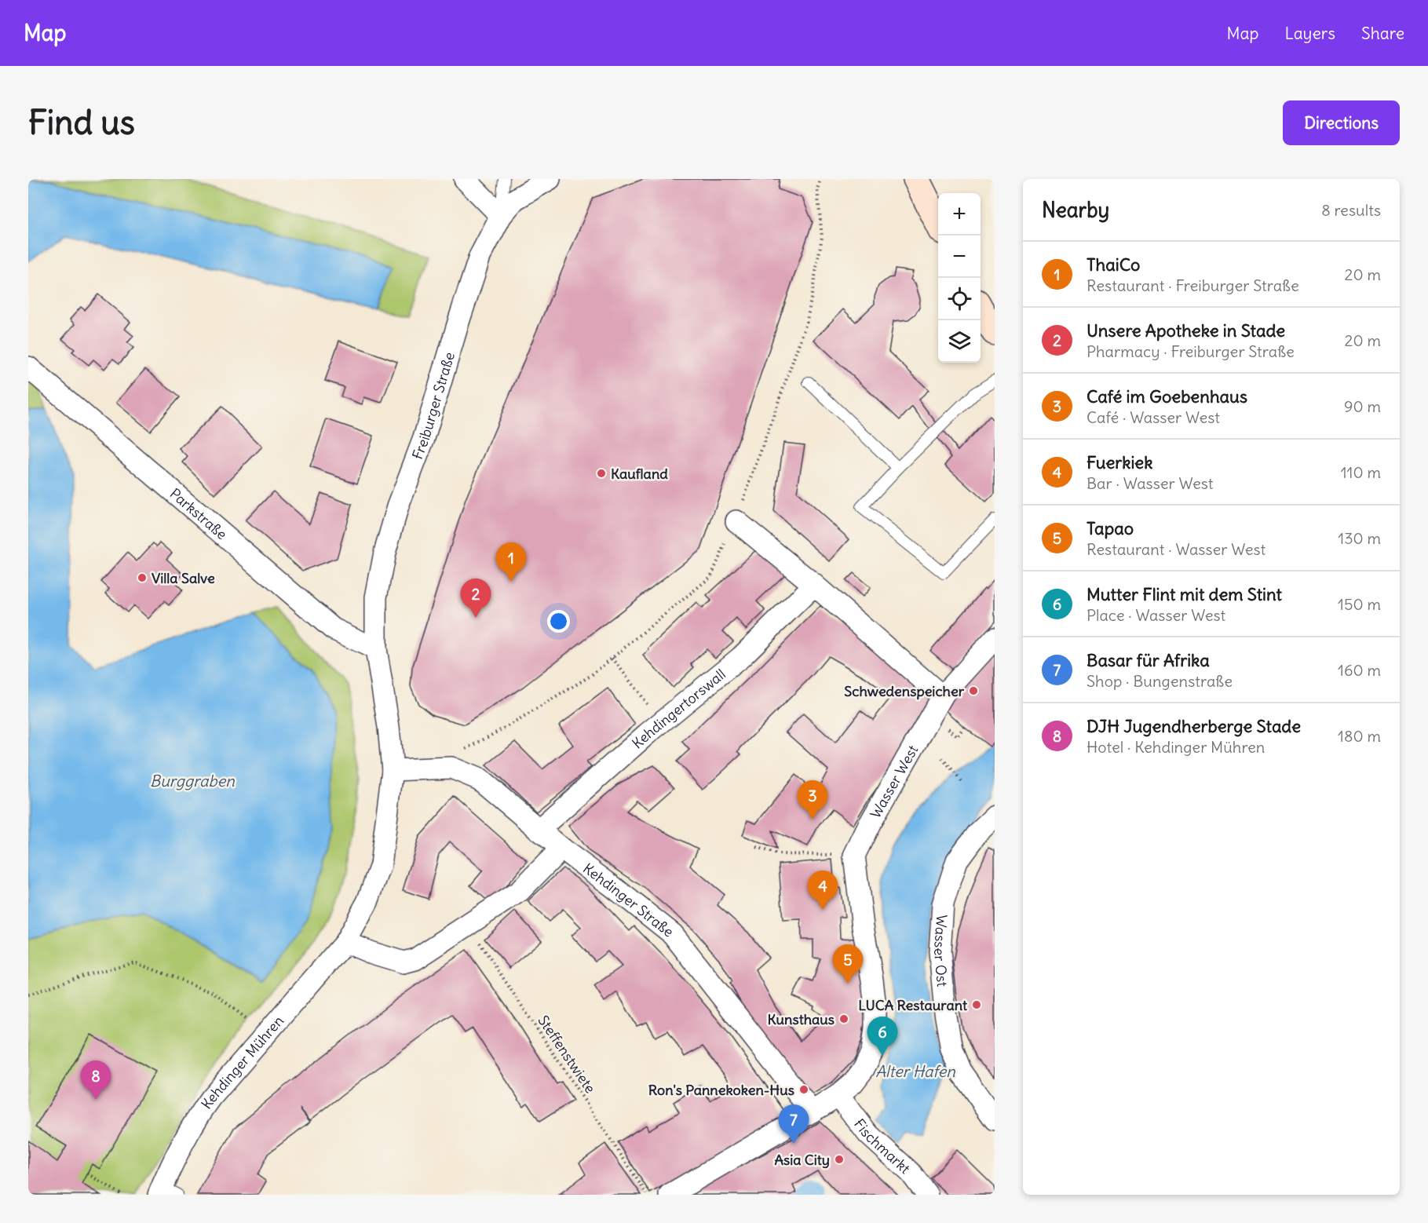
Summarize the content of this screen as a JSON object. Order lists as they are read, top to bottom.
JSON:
{
  "streets": {
    "street": [
      "Freiburger Straße",
      "Parkstraße",
      "Kehdingertorswall",
      "Wasser West",
      "Kehdinger Straße",
      "Wasser Ost",
      "Kehdinger Mühren",
      "Fischmarkt"
    ],
    "path": ["Steffenstwiete"]
  },
  "crossings": [
    ["Freiburger Straße", "Parkstraße"],
    ["Freiburger Straße", "Kehdinger Mühren"],
    ["Parkstraße", "Kehdinger Mühren"],
    ["Kehdingertorswall", "Kehdinger Straße"],
    ["Kehdinger Straße", "Kehdinger Mühren"]
  ],
  "water": ["Burggraben", "Alter Hafen"],
  "places": [
    "Kaufland",
    "Villa Salve",
    "Schwedenspeicher",
    "LUCA Restaurant",
    "Kunsthaus",
    "Ron's Pannekoken-Hus",
    "Asia City"
  ],
  "page": {
    "header": "Map",
    "nav": ["Map", "Layers", "Share"],
    "buttons": "Directions",
    "title": "Find us",
    "heading": ["Nearby", "8 results"],
    "map_buttons": ["+", "−"],
    "list": [
      {
        "mark": "1",
        "name": "ThaiCo",
        "note": "Restaurant · Freiburger Straße",
        "value": "20 m"
      },
      {
        "mark": "2",
        "name": "Unsere Apotheke in Stade",
        "note": "Pharmacy · Freiburger Straße",
        "value": "20 m"
      },
      {
        "mark": "3",
        "name": "Café im Goebenhaus",
        "note": "Café · Wasser West",
        "value": "90 m"
      },
      {
        "mark": "4",
        "name": "Fuerkiek",
        "note": "Bar · Wasser West",
        "value": "110 m"
      },
      {
        "mark": "5",
        "name": "Tapao",
        "note": "Restaurant · Wasser West",
        "value": "130 m"
      },
      {
        "mark": "6",
        "name": "Mutter Flint mit dem Stint",
        "note": "Place · Wasser West",
        "value": "150 m"
      },
      {
        "mark": "7",
        "name": "Basar für Afrika",
        "note": "Shop · Bungenstraße",
        "value": "160 m"
      },
      {
        "mark": "8",
        "name": "DJH Jugendherberge Stade",
        "note": "Hotel · Kehdinger Mühren",
        "value": "180 m"
      }
    ],
    "pins": [
      "1",
      "2",
      "3",
      "4",
      "5",
      "6",
      "8",
      "7"
    ]
  }
}
